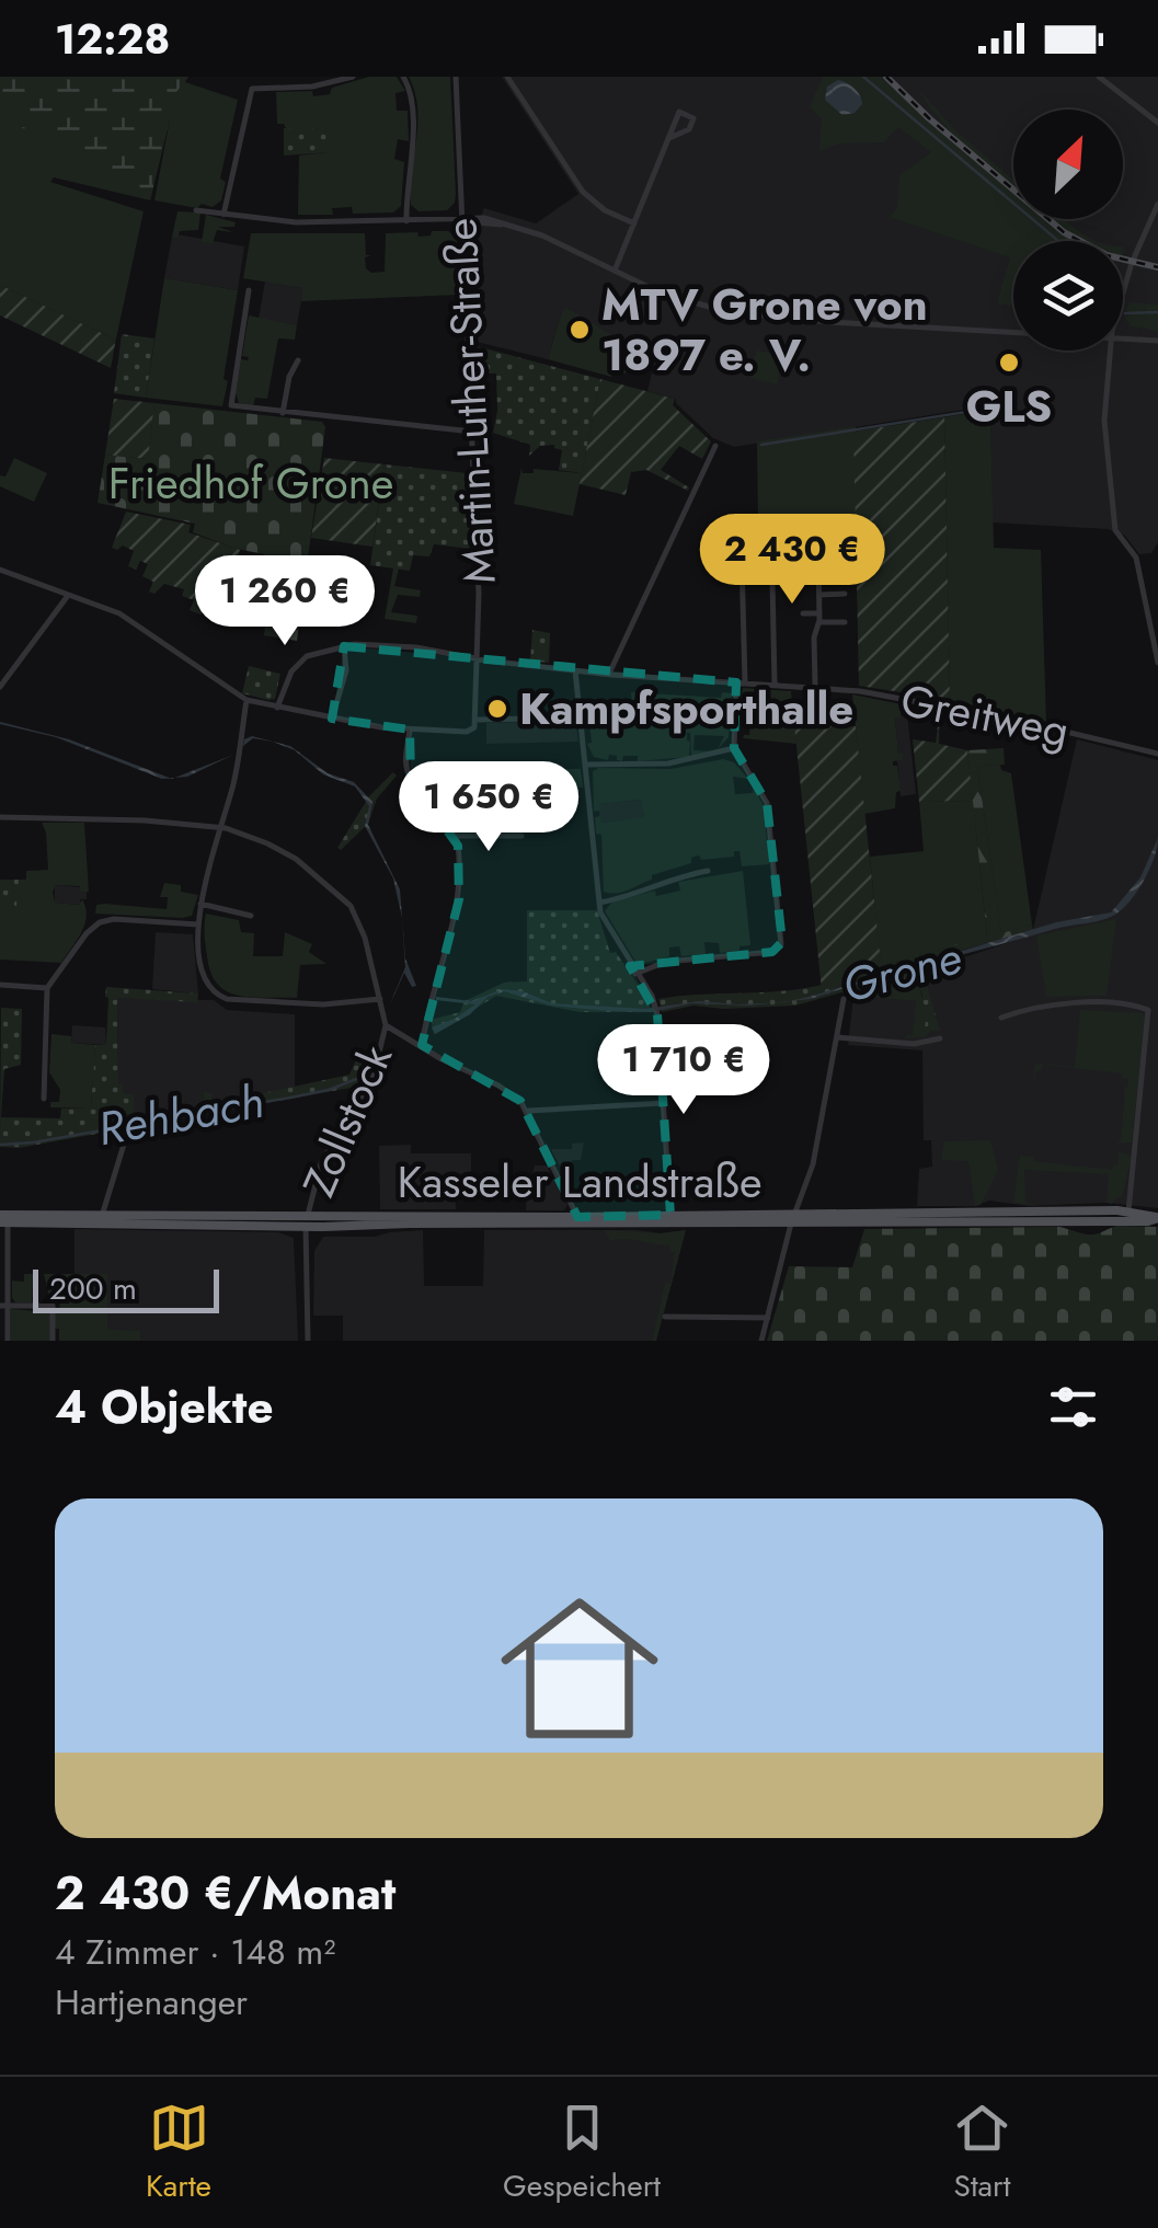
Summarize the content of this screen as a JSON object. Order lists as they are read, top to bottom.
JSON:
{
  "streets": {
    "main road": ["Kasseler Landstraße"],
    "street": ["Martin-Luther-Straße", "Greitweg", "Zollstock"]
  },
  "crossings": [
    ["Martin-Luther-Straße", "Greitweg"],
    ["Zollstock", "Kasseler Landstraße"]
  ],
  "water": ["Grone", "Rehbach"],
  "parks": ["Friedhof Grone"],
  "places": ["MTV Grone von 1897 e. V.", "GLS", "Kampfsporthalle"],
  "scale_bar": "200 m",
  "north": "top right",
  "page": {
    "status": "12:28",
    "price": [
      "2 430 €",
      "1 260 €",
      "1 650 €",
      "1 710 €"
    ],
    "scale": "200 m",
    "heading": "4 Objekte",
    "list": [
      {
        "name": "2 430 €/Monat",
        "note": "4 Zimmer · 148 m² · Hartjenanger"
      }
    ],
    "tabs": ["Karte", "Gespeichert", "Start"]
  }
}
